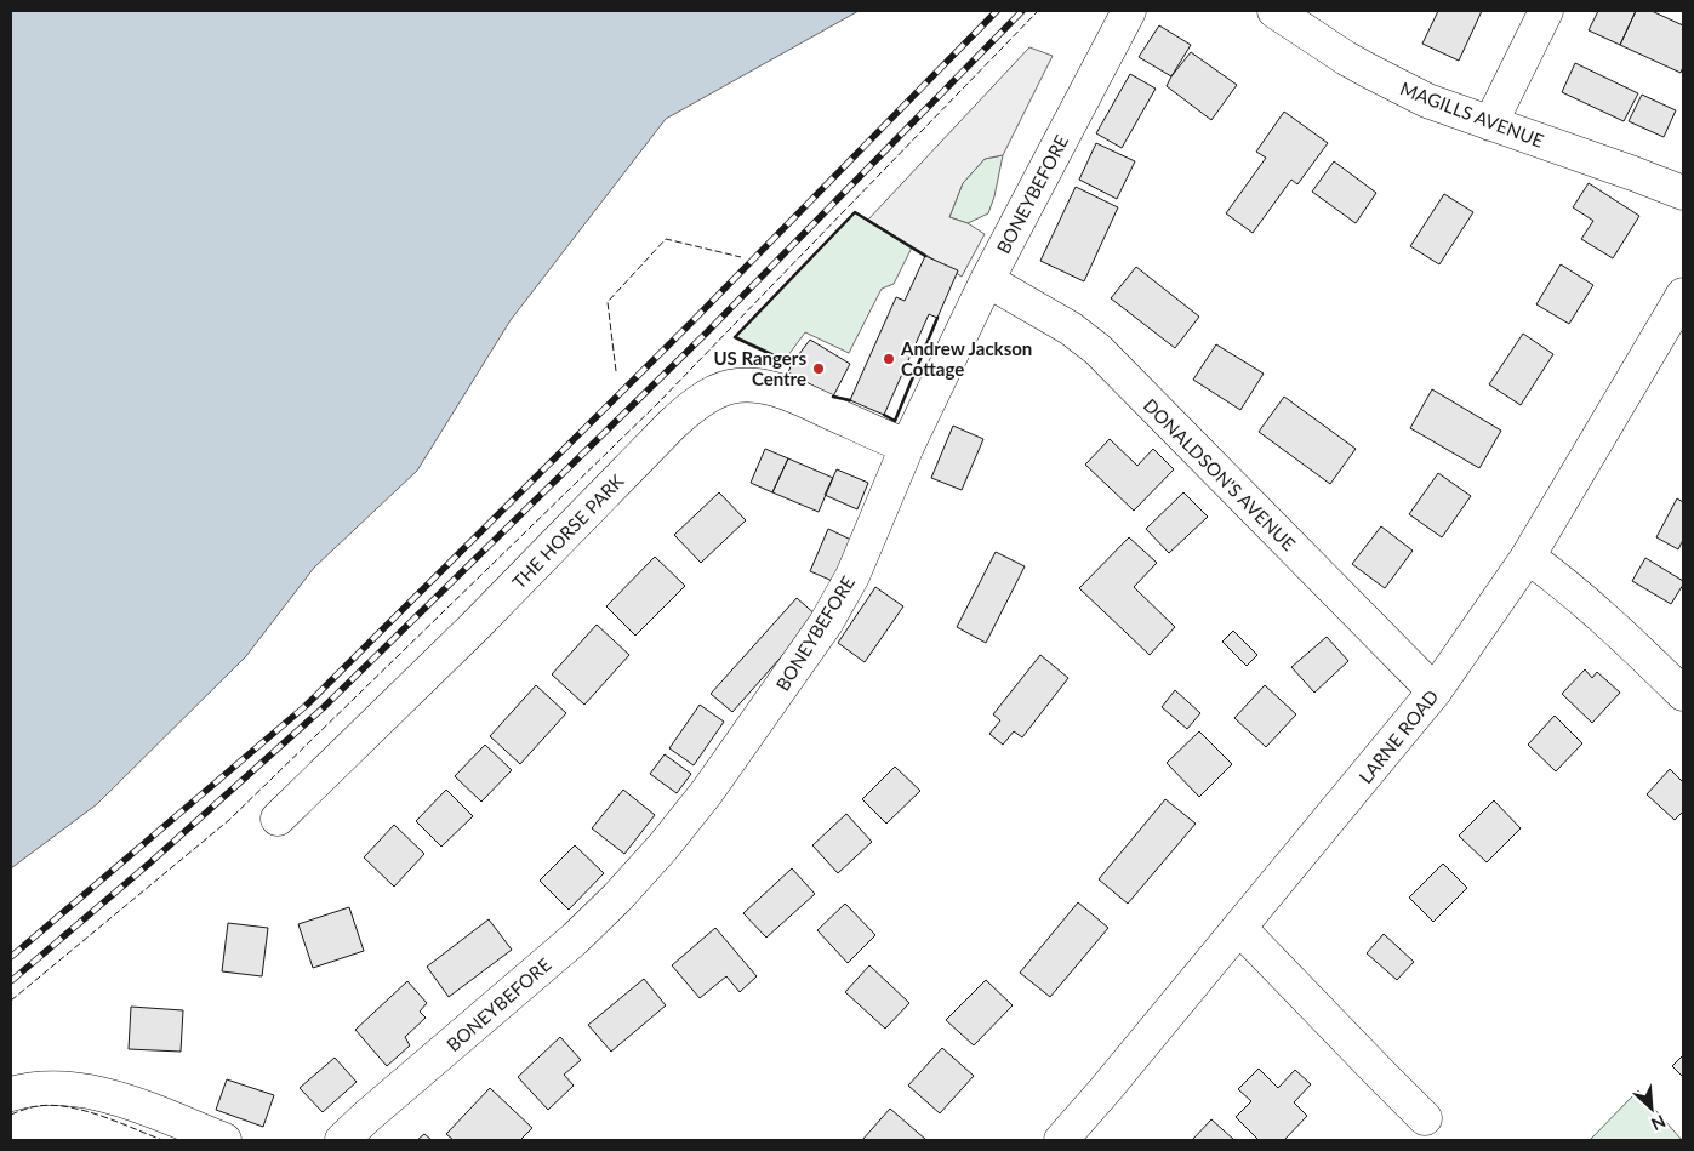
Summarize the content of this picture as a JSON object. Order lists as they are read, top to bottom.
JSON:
{
  "streets": {
    "street": [
      "MAGILLS AVENUE",
      "BONEYBEFORE",
      "DONALDSON'S AVENUE",
      "THE HORSE PARK",
      "LARNE ROAD"
    ]
  },
  "crossings": [
    ["BONEYBEFORE", "DONALDSON'S AVENUE"],
    ["BONEYBEFORE", "THE HORSE PARK"],
    ["DONALDSON'S AVENUE", "LARNE ROAD"]
  ],
  "places": ["Andrew Jackson Cottage", "US Rangers Centre"],
  "north": "bottom right"
}
